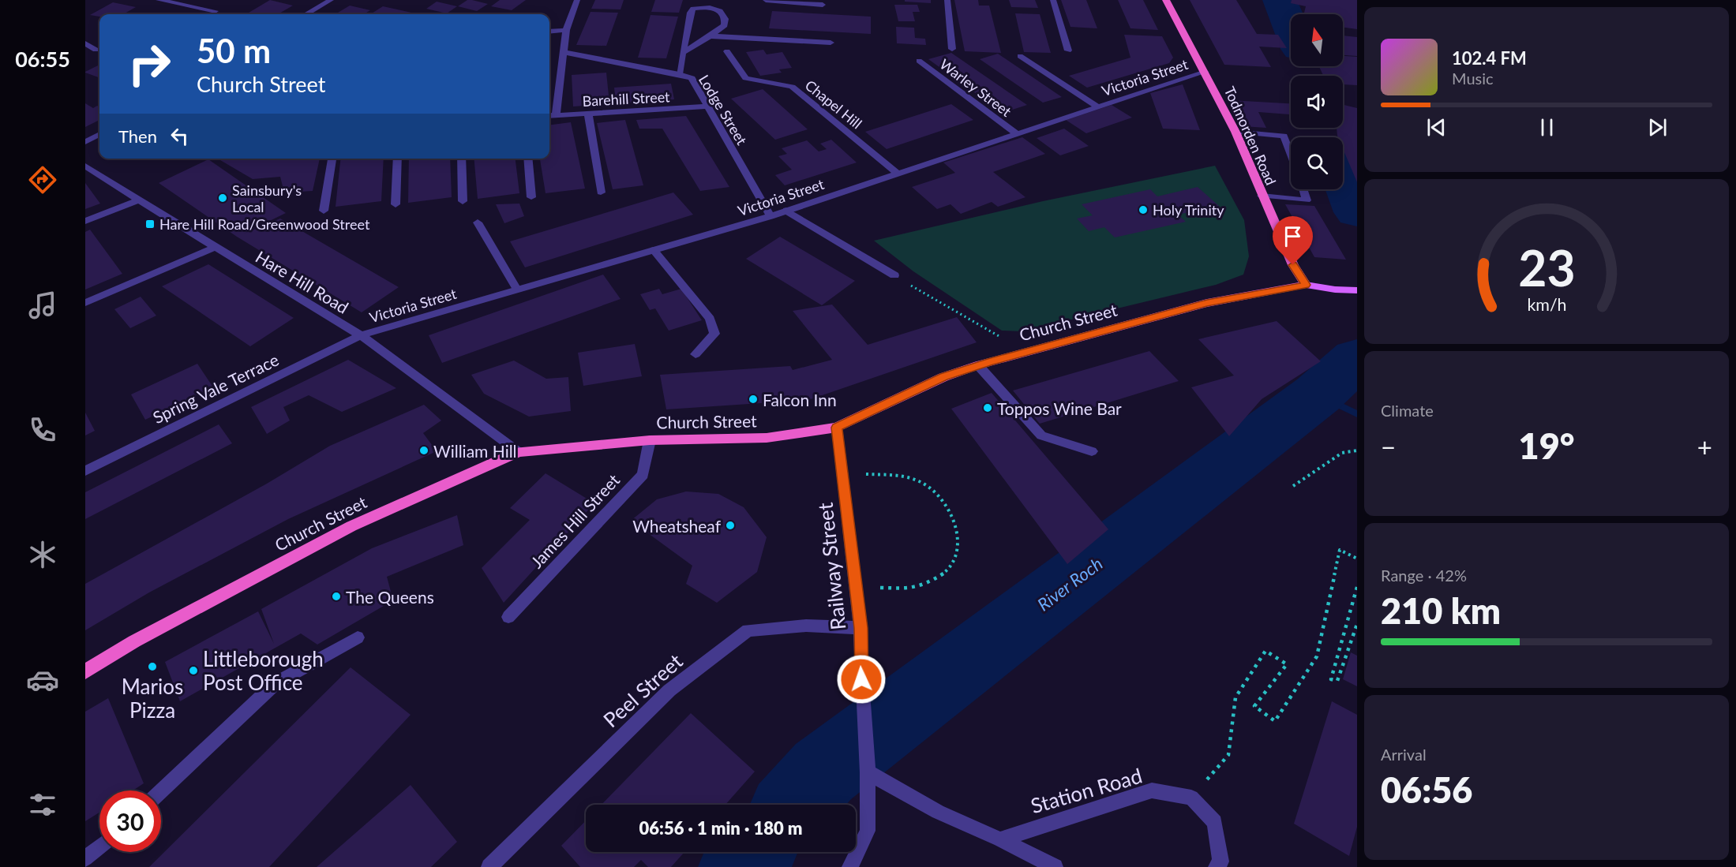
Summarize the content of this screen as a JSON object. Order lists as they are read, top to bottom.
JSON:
{
  "streets": {
    "highway": ["Todmorden Road", "Church Street"],
    "street": [
      "Victoria Street",
      "Warley Street",
      "Barehill Street",
      "Chapel Hill",
      "Lodge Street",
      "Hare Hill Road",
      "Spring Vale Terrace",
      "James Hill Street",
      "Railway Street",
      "Peel Street",
      "Station Road"
    ]
  },
  "crossings": [
    ["Victoria Street", "Warley Street"],
    ["Victoria Street", "Chapel Hill"],
    ["Victoria Street", "Lodge Street"],
    ["Victoria Street", "Todmorden Road"],
    ["Victoria Street", "Hare Hill Road"],
    ["Victoria Street", "Spring Vale Terrace"],
    ["Barehill Street", "Lodge Street"],
    ["Todmorden Road", "Church Street"],
    ["Hare Hill Road", "Church Street"],
    ["Hare Hill Road", "Spring Vale Terrace"],
    ["Church Street", "James Hill Street"],
    ["Church Street", "Railway Street"],
    ["Railway Street", "Peel Street"]
  ],
  "water": ["River Roch"],
  "places": {
    "other": [
      "Sainsbury's Local",
      "Holy Trinity",
      "Falcon Inn",
      "Toppos Wine Bar",
      "William Hill",
      "Wheatsheaf",
      "The Queens",
      "Marios Pizza",
      "Littleborough Post Office"
    ],
    "transit": ["Hare Hill Road/Greenwood Street"]
  },
  "north": "top",
  "page": {
    "tabs": "06:55",
    "turn": ["50 m", "Church Street"],
    "song": ["102.4 FM", "Music"],
    "then": "Then",
    "tile": [
      "Climate",
      ["Range · 42%", "210 km"],
      ["Arrival", "06:56"]
    ],
    "heat": ["−", "19°", "+"],
    "limit": "30",
    "trip": "06:56 · 1 min · 180 m",
    "gauge": ["23", "km/h"]
  }
}
